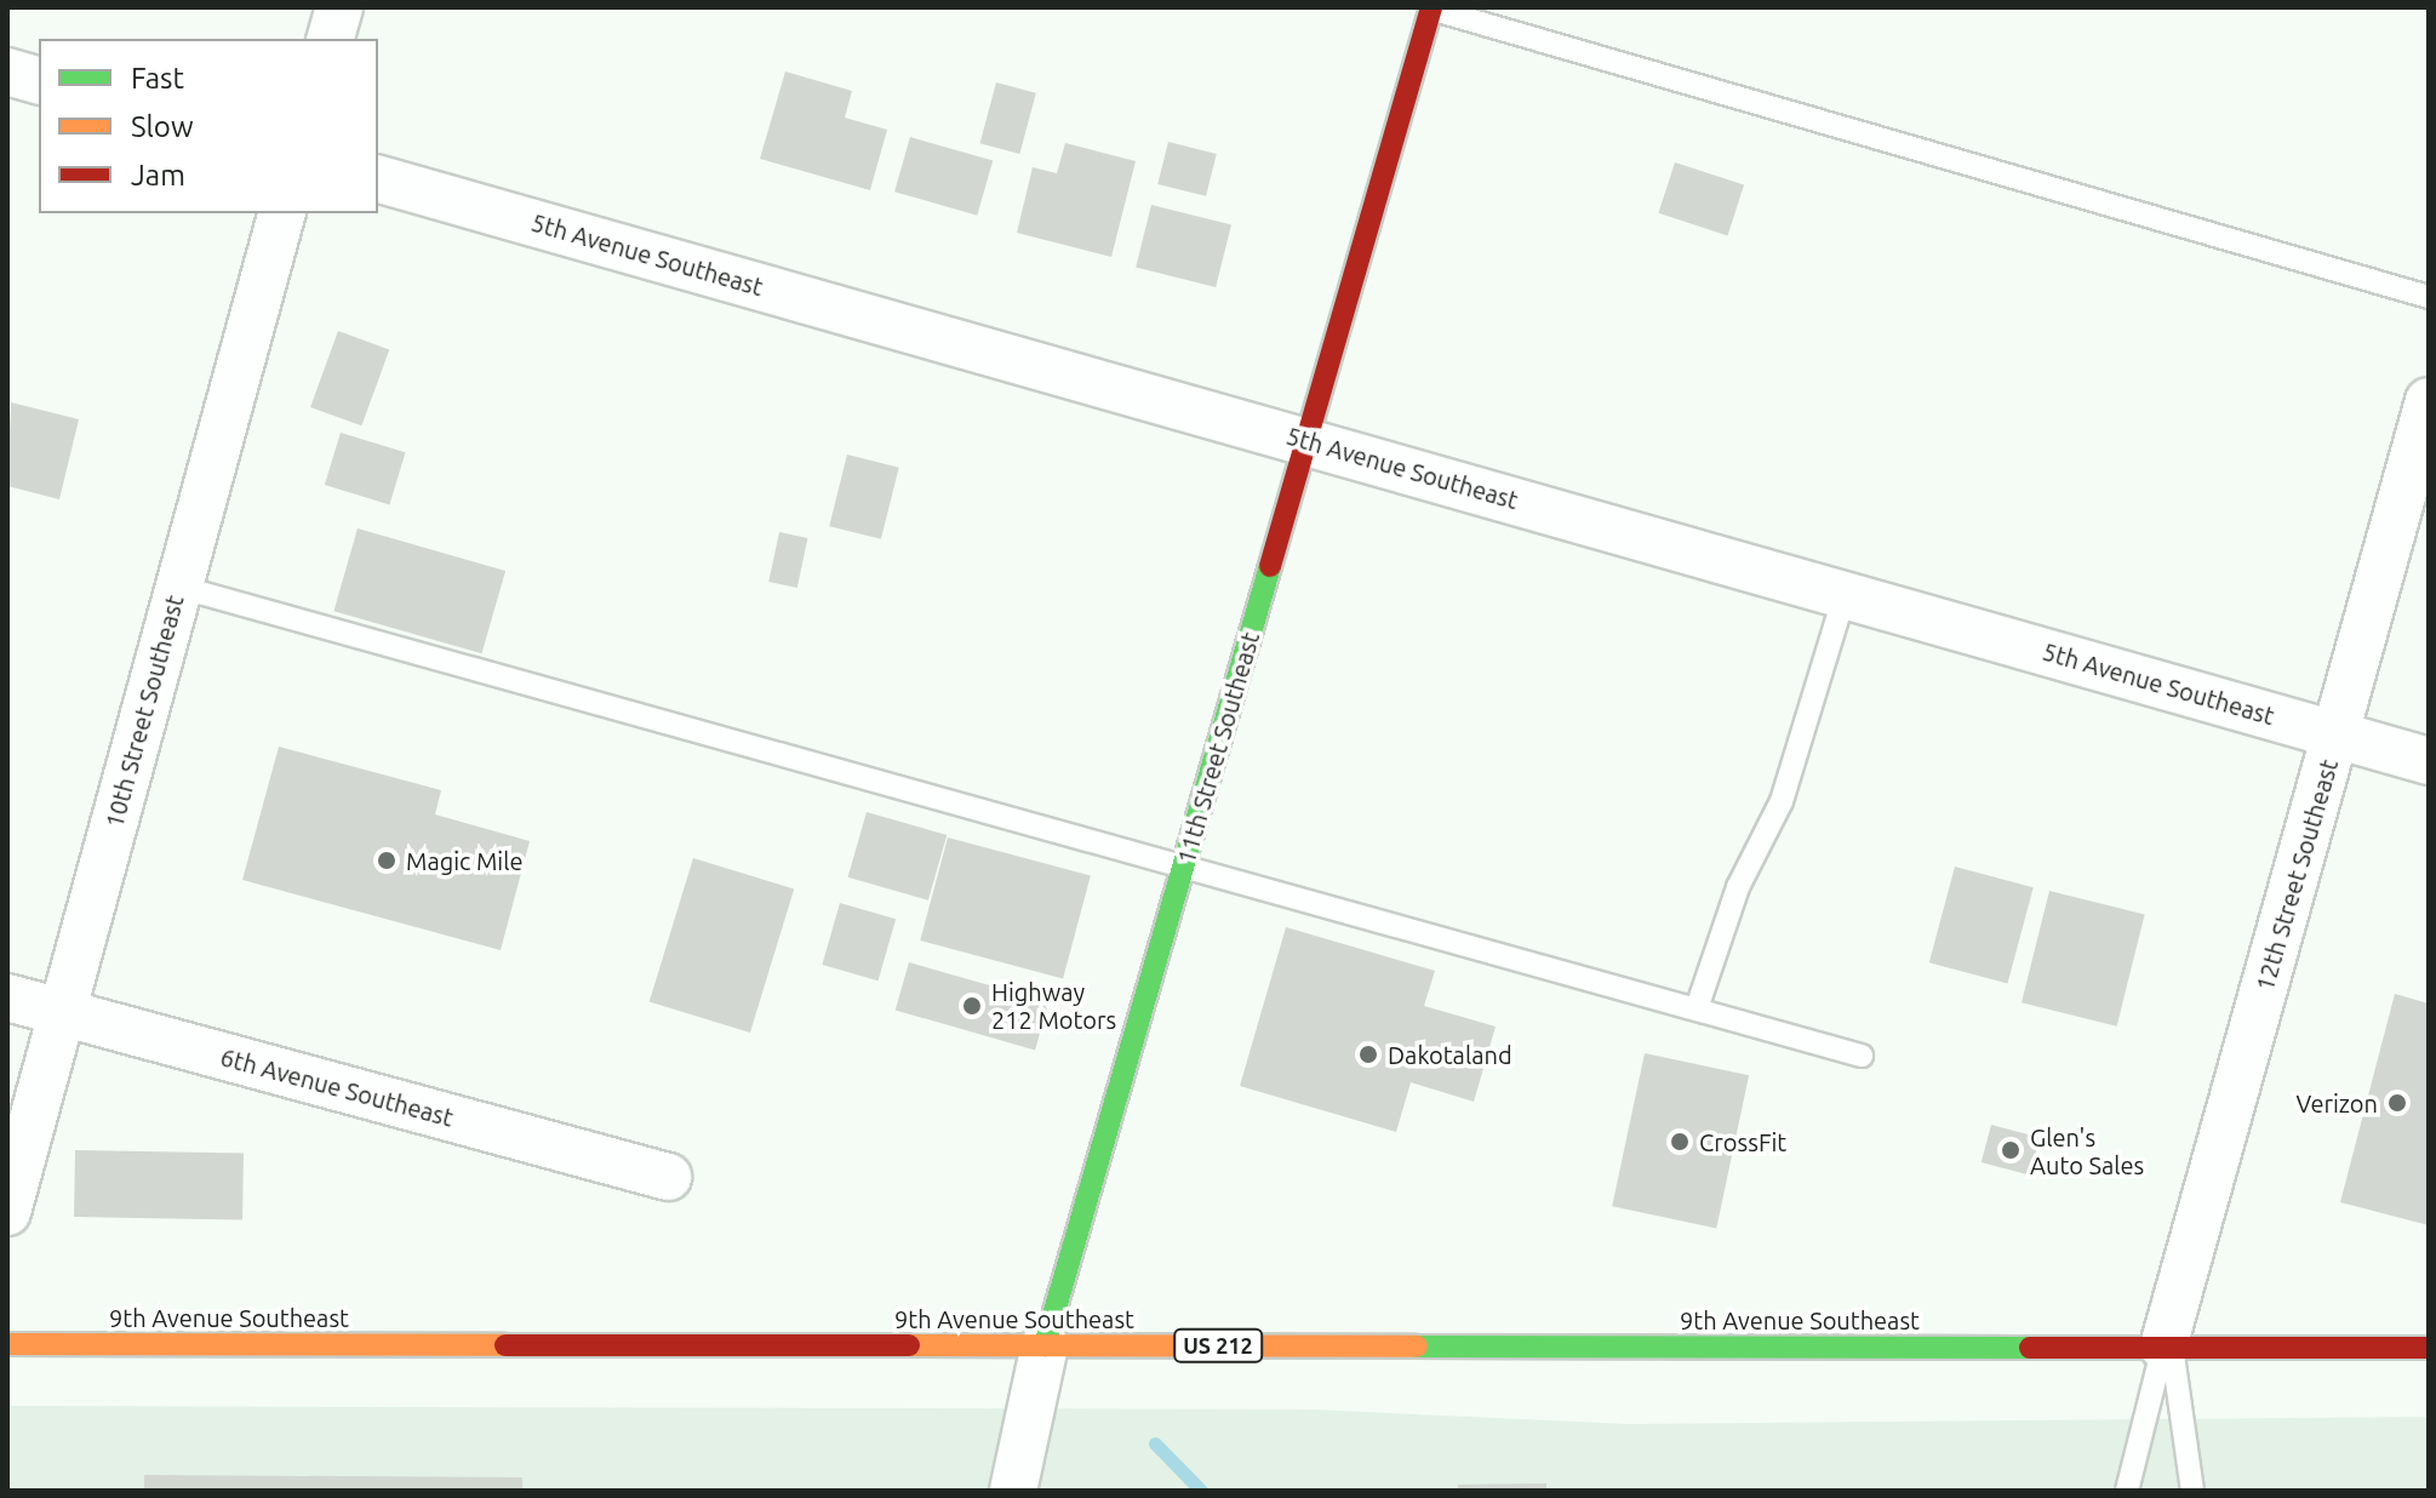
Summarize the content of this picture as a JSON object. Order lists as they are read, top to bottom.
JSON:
{
  "streets": {
    "main road": ["11th Street Southeast", "9th Avenue Southeast", "US 212"],
    "street": [
      "5th Avenue Southeast",
      "10th Street Southeast",
      "12th Street Southeast",
      "6th Avenue Southeast"
    ]
  },
  "crossings": [
    ["5th Avenue Southeast", "11th Street Southeast"],
    ["5th Avenue Southeast", "12th Street Southeast"],
    ["10th Street Southeast", "6th Avenue Southeast"],
    ["11th Street Southeast", "9th Avenue Southeast"],
    ["12th Street Southeast", "9th Avenue Southeast"]
  ],
  "places": [
    "Magic Mile",
    "Highway 212 Motors",
    "Dakotaland",
    "Verizon",
    "CrossFit",
    "Glen's Auto Sales"
  ],
  "legend": ["Fast", "Slow", "Jam"]
}
